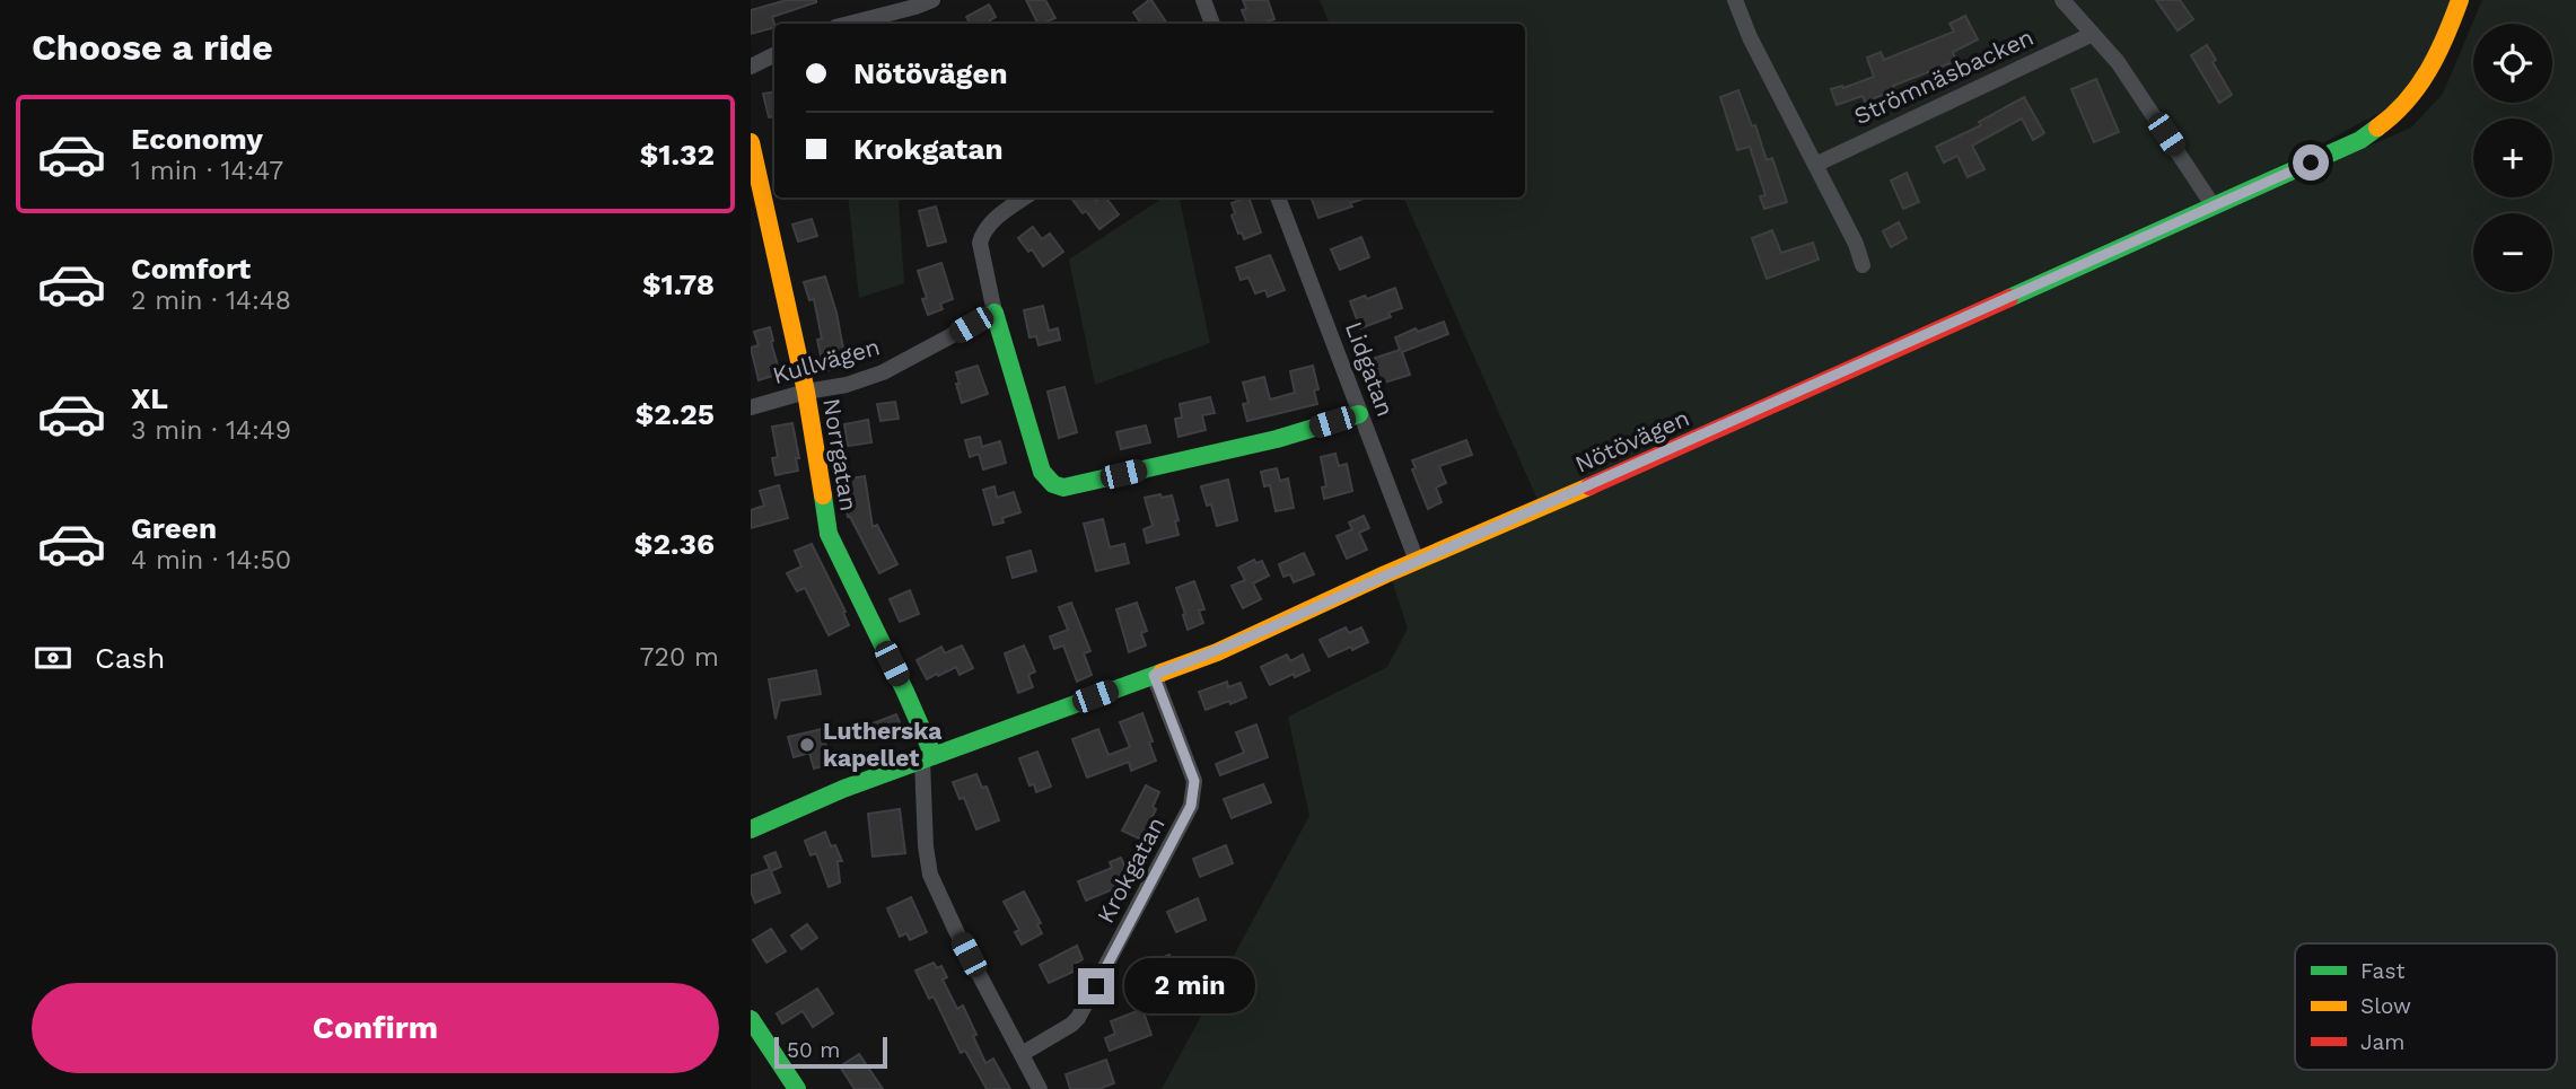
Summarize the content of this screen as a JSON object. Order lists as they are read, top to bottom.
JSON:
{
  "streets": {
    "street": [
      "Strömnäsbacken",
      "Kullvägen",
      "Lidgatan",
      "Nötövägen",
      "Norrgatan",
      "Krokgatan"
    ]
  },
  "crossings": [
    ["Kullvägen", "Norrgatan"],
    ["Lidgatan", "Nötövägen"],
    ["Nötövägen", "Norrgatan"],
    ["Nötövägen", "Krokgatan"],
    ["Norrgatan", "Krokgatan"]
  ],
  "places": ["Lutherska kapellet"],
  "legend": ["Fast", "Slow", "Jam"],
  "scale_bar": "50 m",
  "page": {
    "heading": "Choose a ride",
    "map_buttons": ["+", "−"],
    "banner": ["Nötövägen", "Krokgatan"],
    "list": [
      {
        "name": "Economy",
        "note": "1 min · 14:47",
        "value": "$1.32"
      },
      {
        "name": "Comfort",
        "note": "2 min · 14:48",
        "value": "$1.78"
      },
      {
        "name": "XL",
        "note": "3 min · 14:49",
        "value": "$2.25"
      },
      {
        "name": "Green",
        "note": "4 min · 14:50",
        "value": "$2.36"
      }
    ],
    "pay": ["Cash", "720 m"],
    "bubble": "2 min",
    "buttons": "Confirm",
    "scale": "50 m"
  }
}
